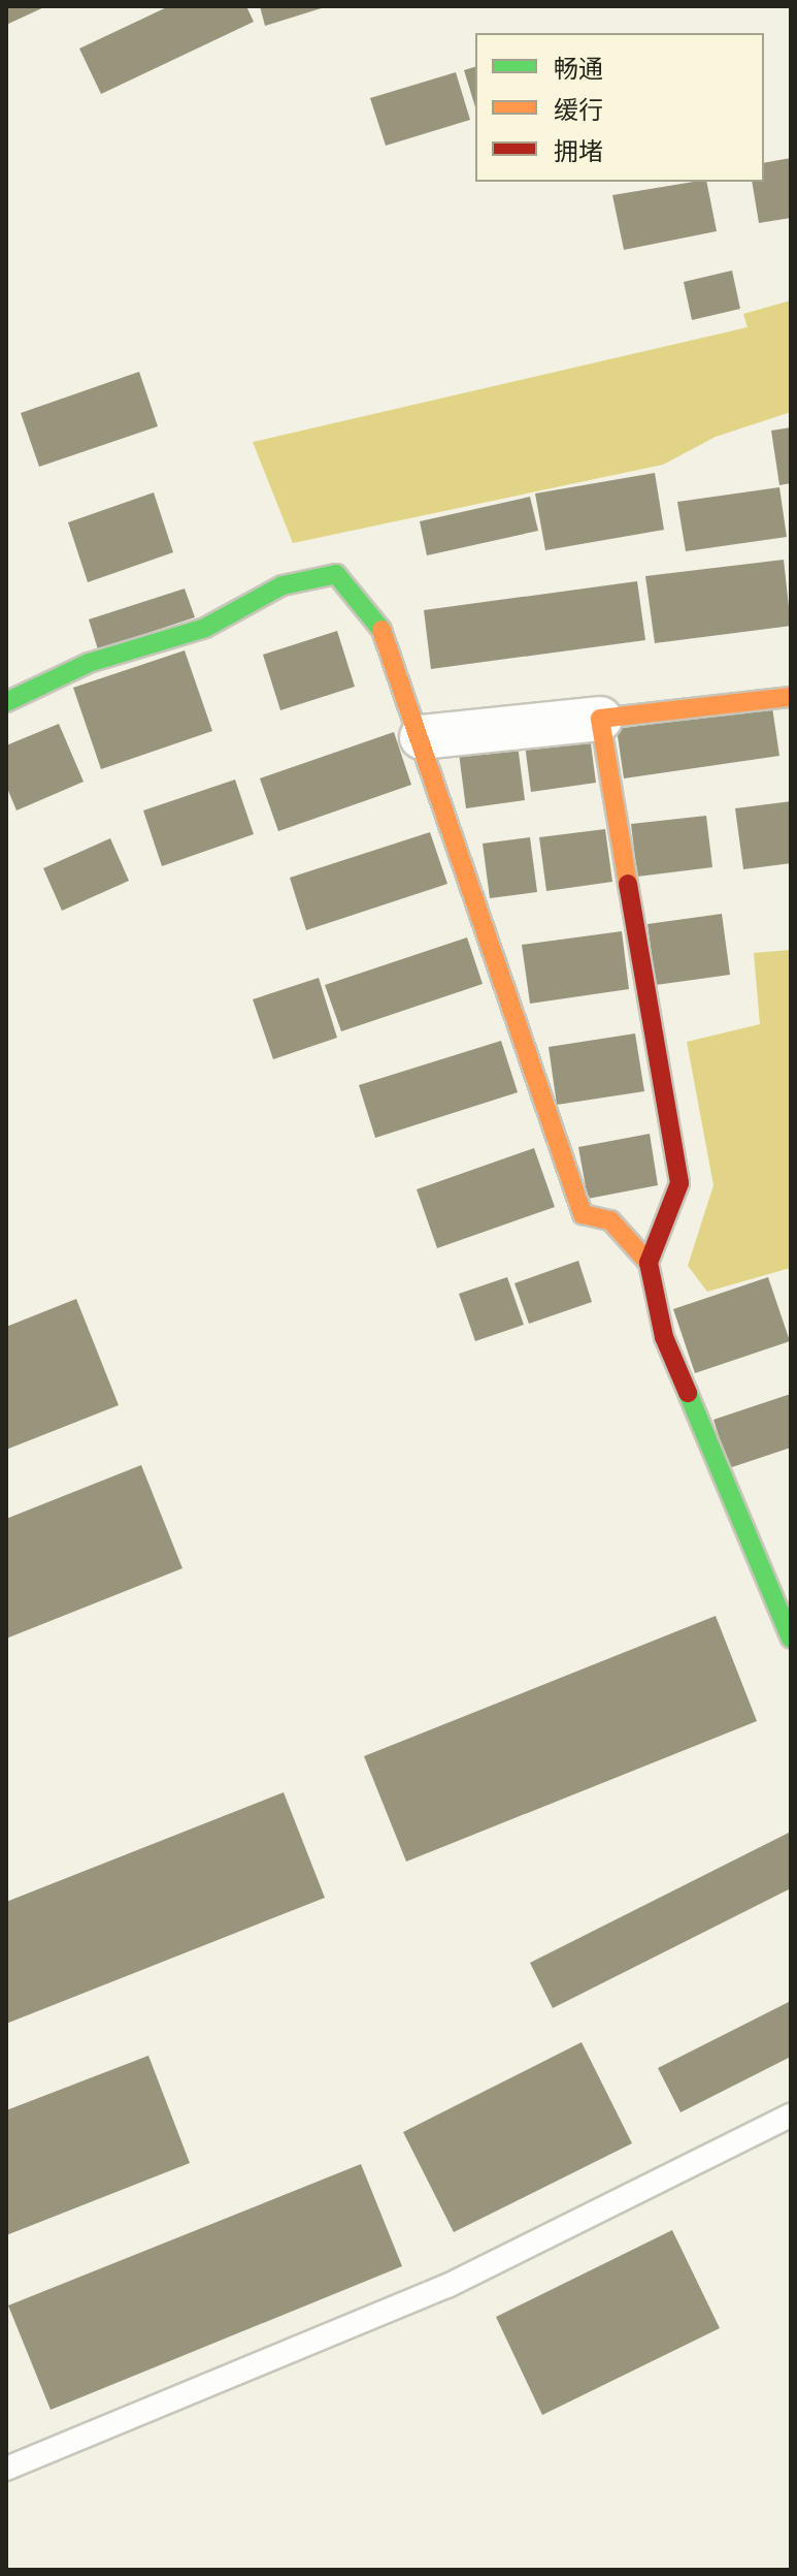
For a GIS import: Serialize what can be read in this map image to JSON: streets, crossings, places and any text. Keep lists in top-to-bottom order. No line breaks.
{"legend":["畅通","缓行","拥堵"]}
